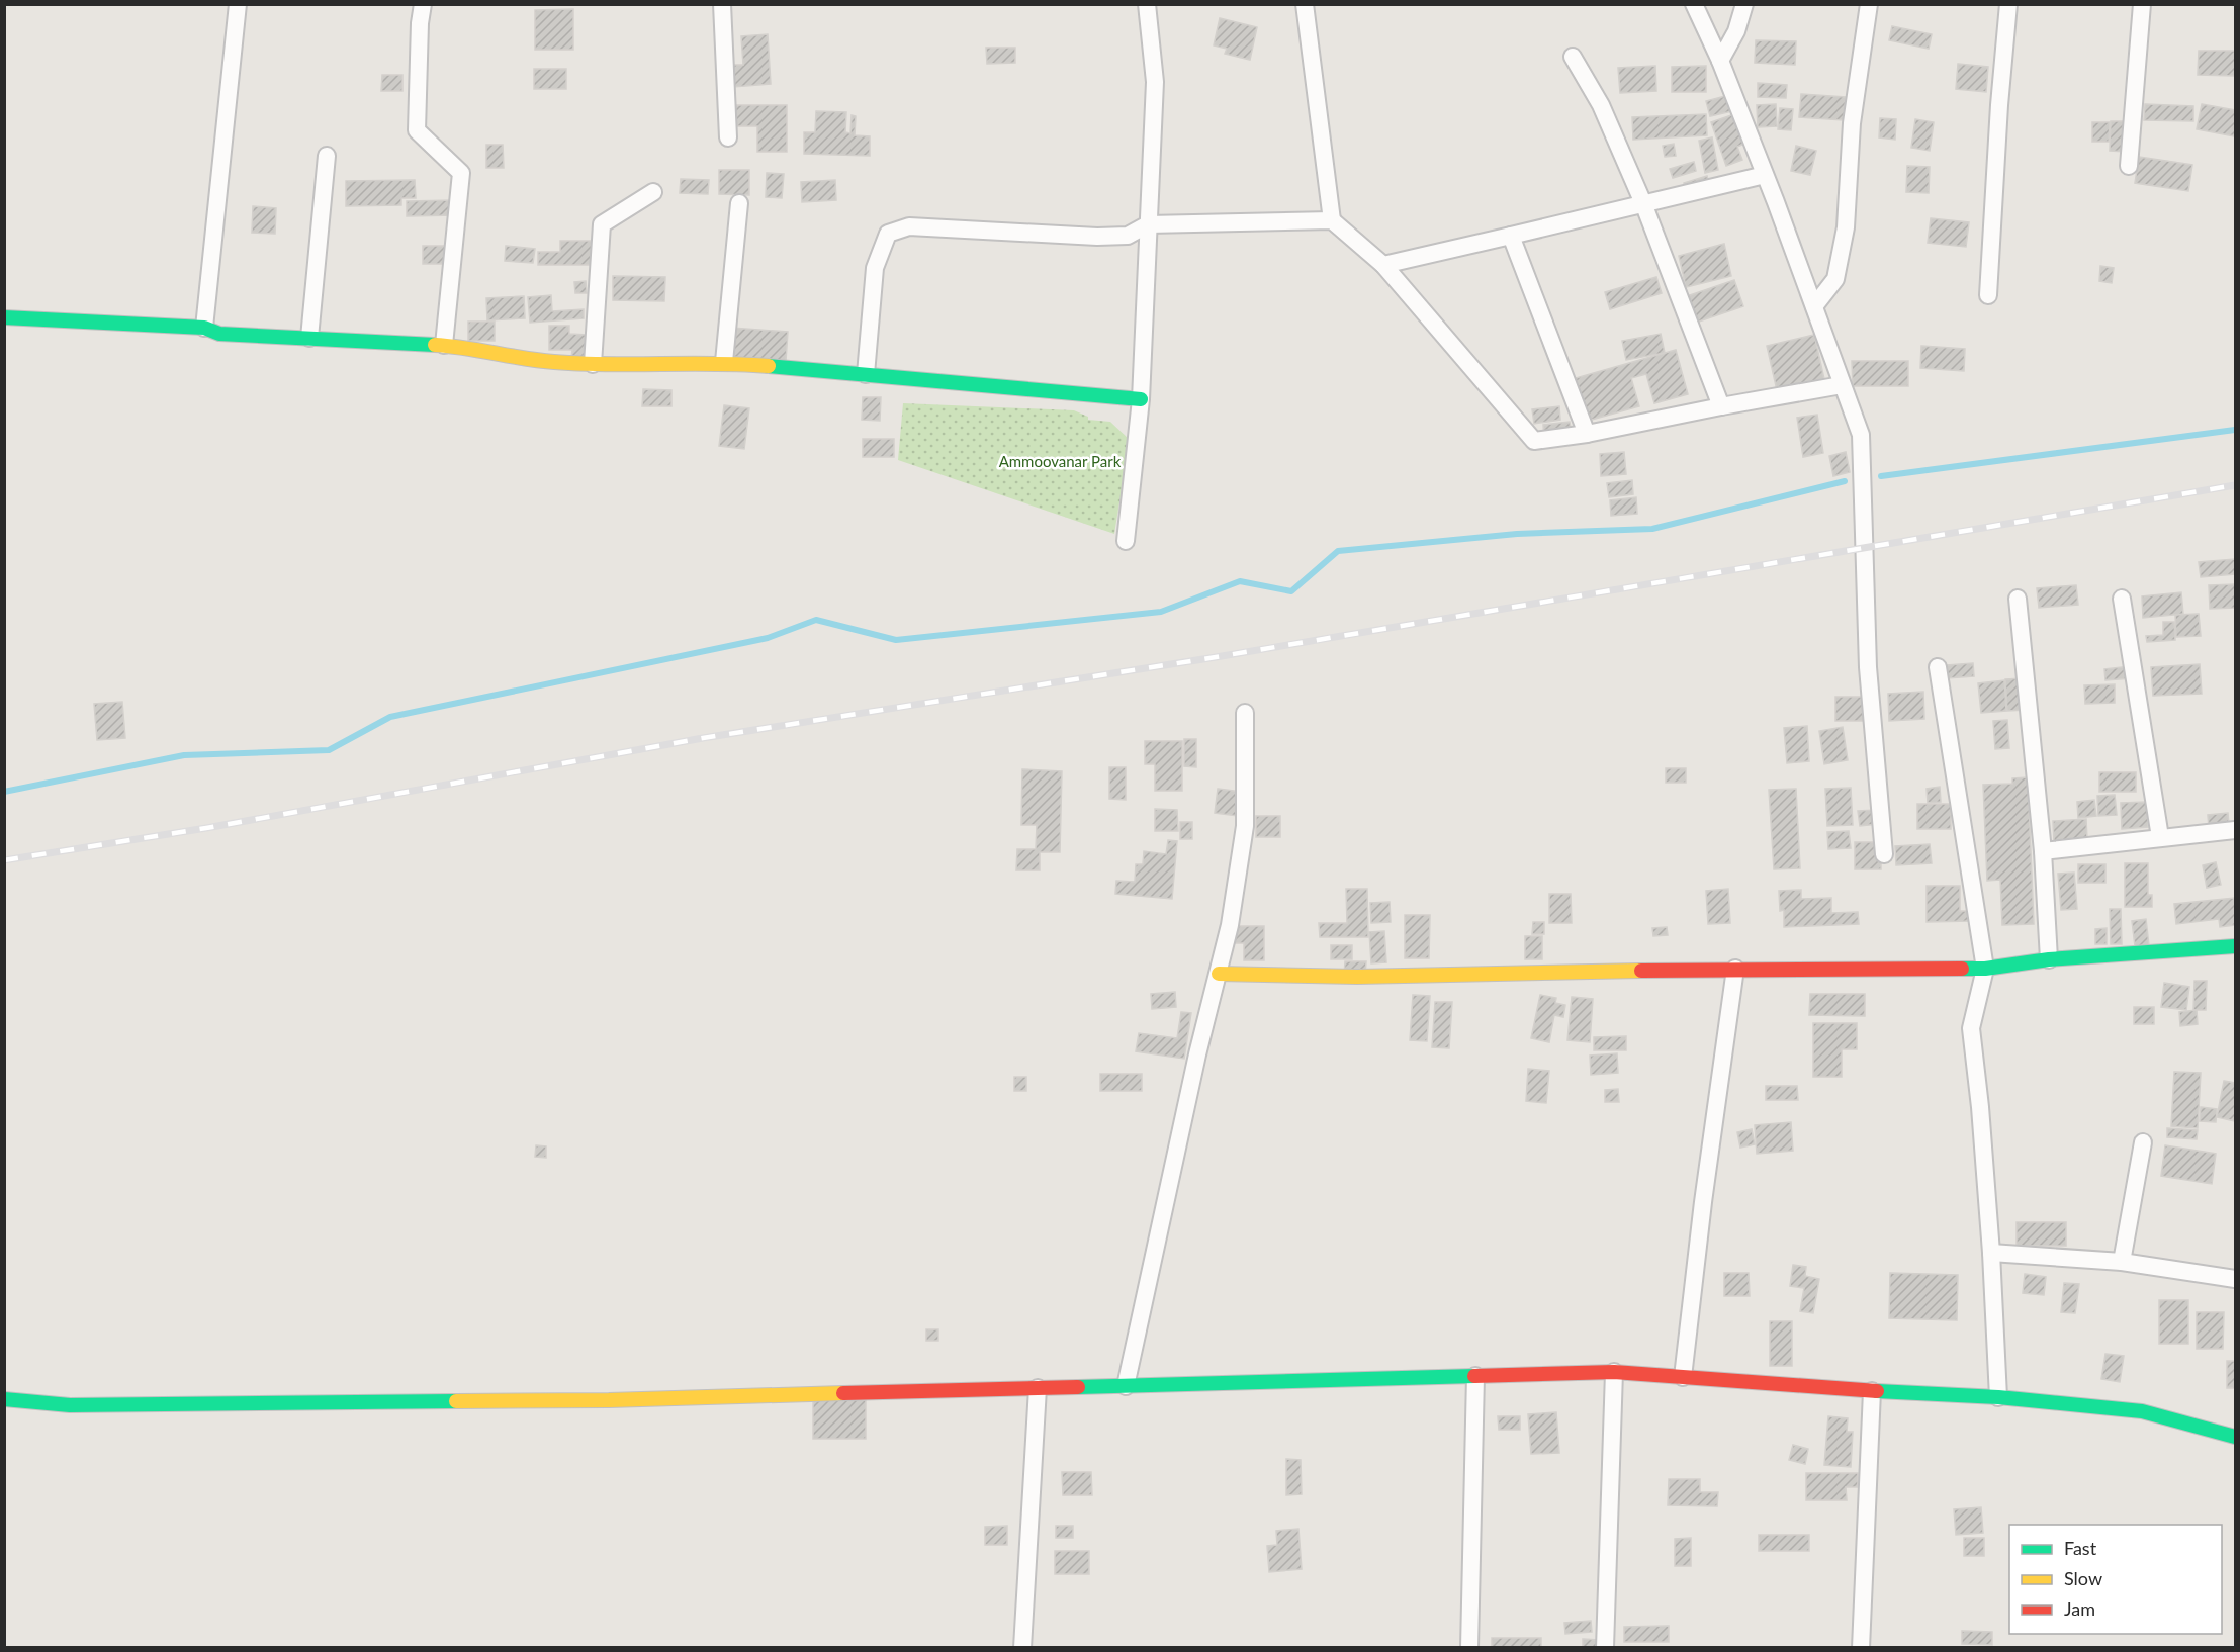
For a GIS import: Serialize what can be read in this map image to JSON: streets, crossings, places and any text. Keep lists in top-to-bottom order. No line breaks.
{"parks":["Ammoovanar Park"],"legend":["Fast","Slow","Jam"]}
